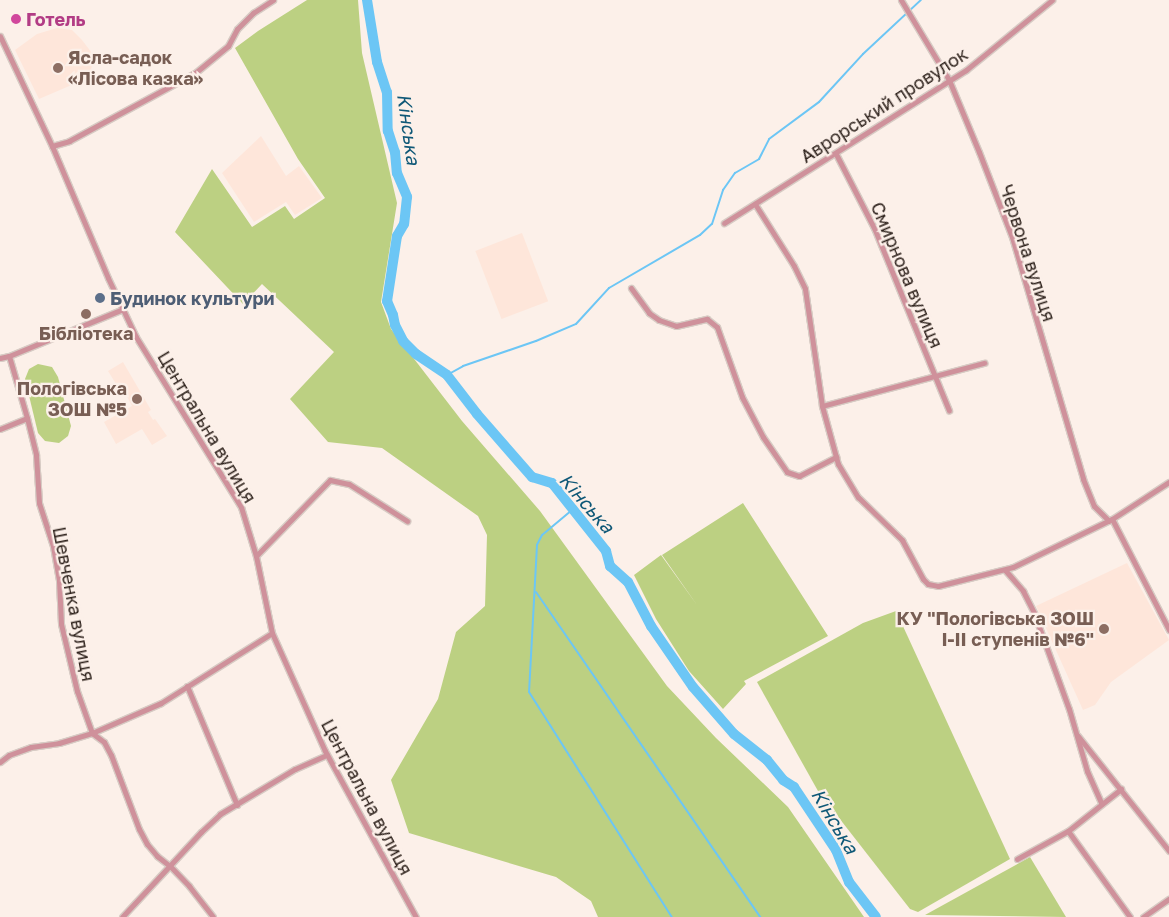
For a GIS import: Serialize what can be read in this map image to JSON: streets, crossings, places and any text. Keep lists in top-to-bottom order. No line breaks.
{"streets":{"street":["Аврорський провулок","Червона вулиця","Смирнова вулиця","Центральна вулиця","Шевченка вулиця"]},"crossings":[["Аврорський провулок","Червона вулиця"],["Аврорський провулок","Смирнова вулиця"]],"water":["Кінська"],"places":["Готель","Ясла-садок «Лісова казка»","Будинок культури","Бібліотека","Пологівська ЗОШ №5","КУ \"Пологівська ЗОШ І-ІІ ступенів №6\""]}
